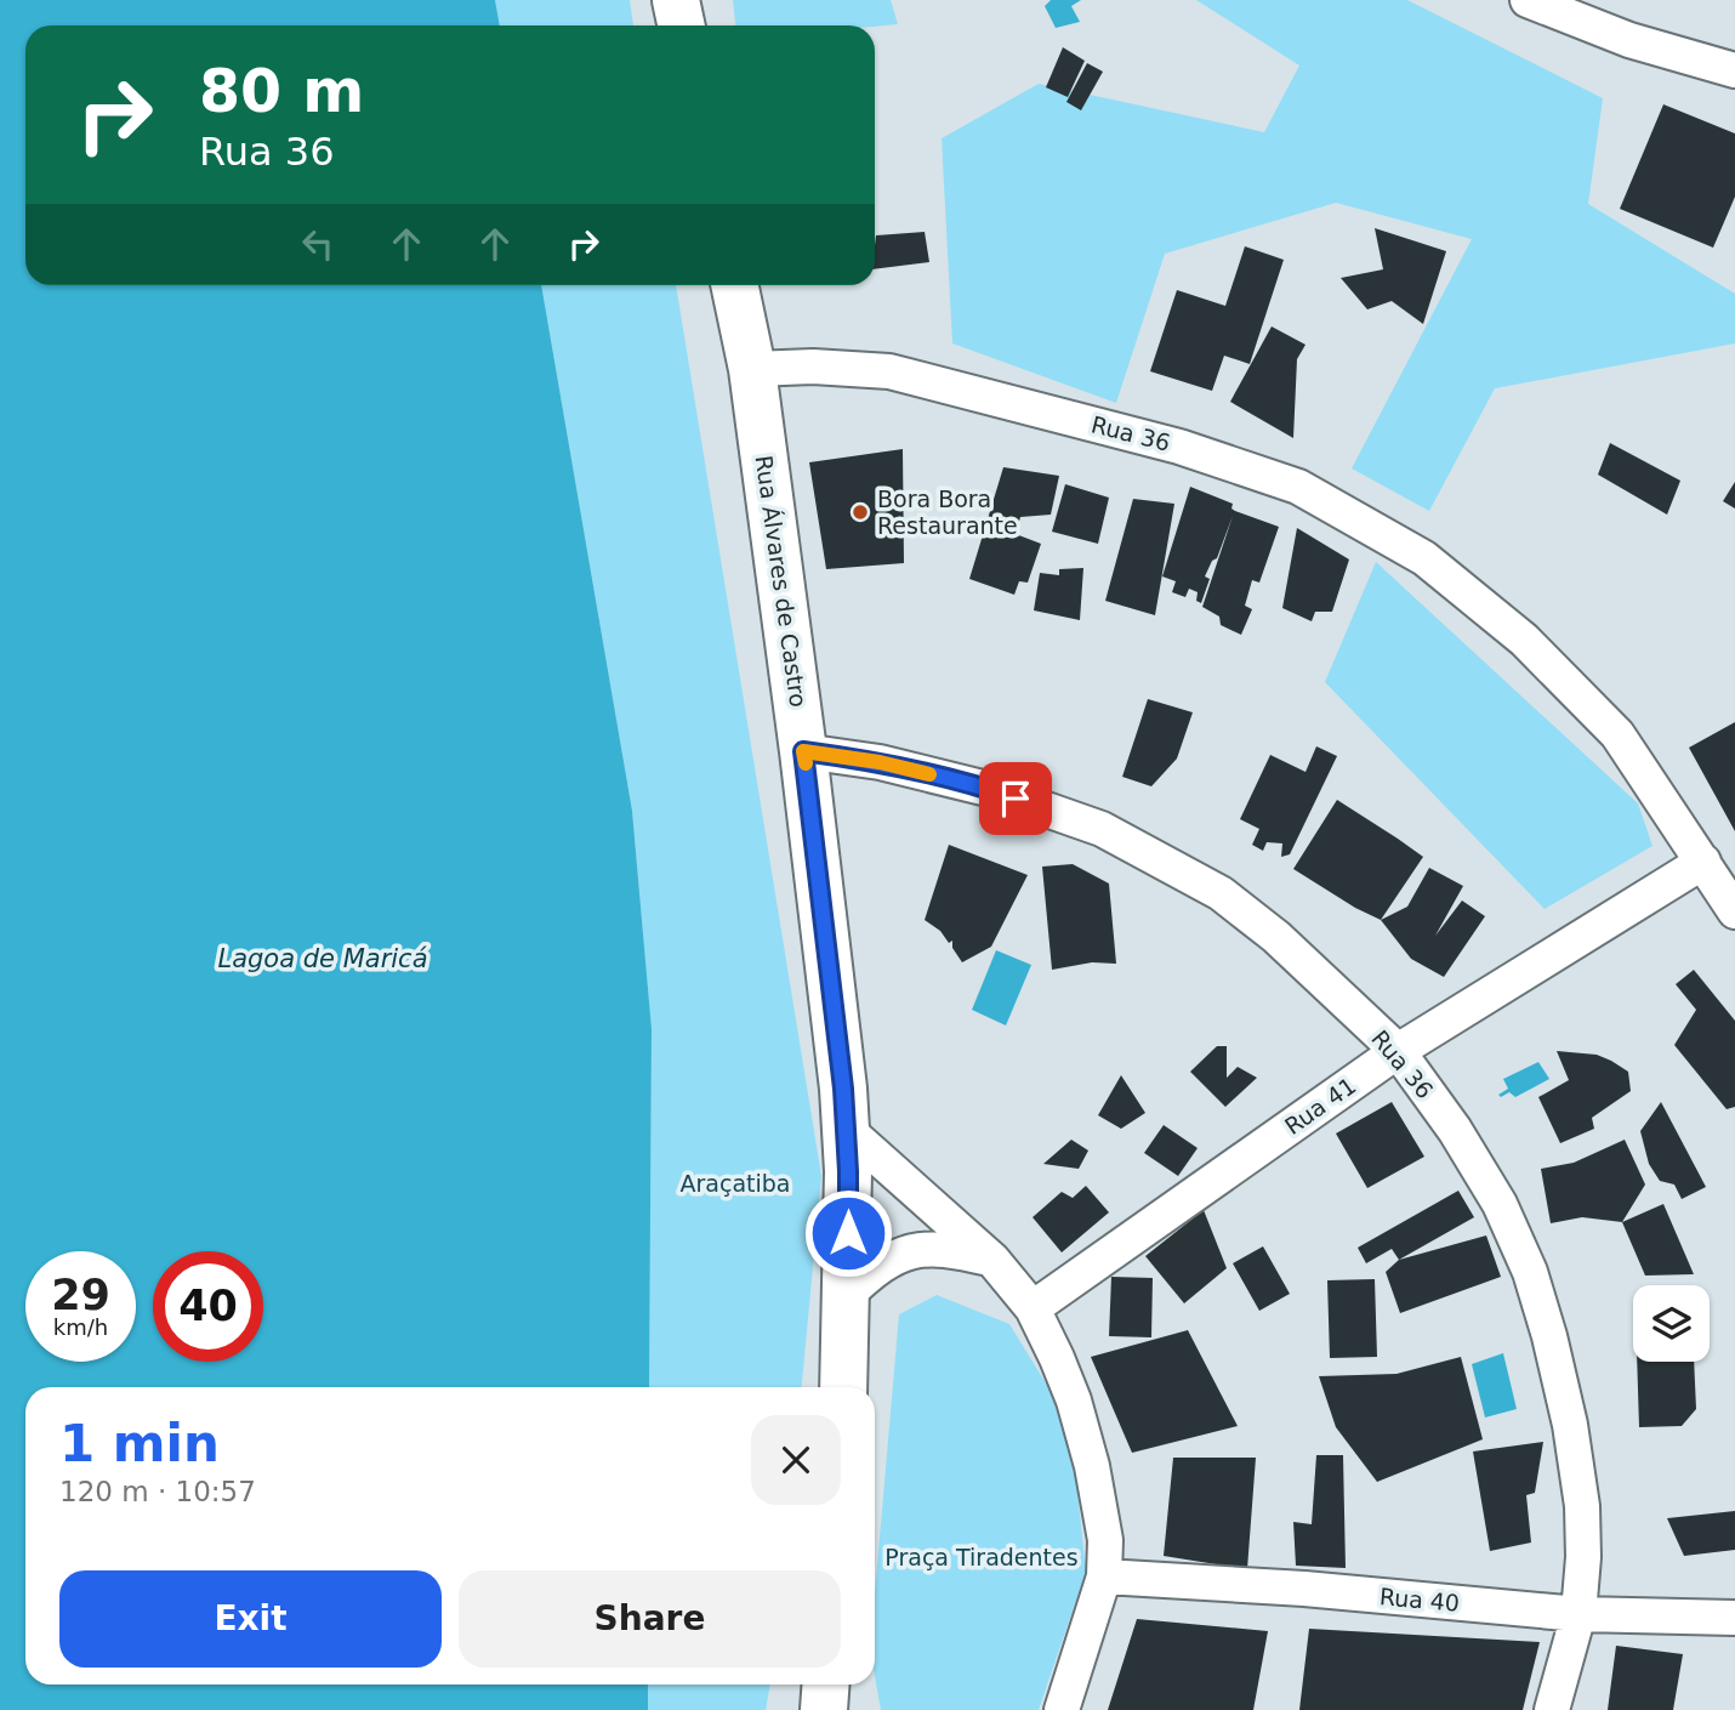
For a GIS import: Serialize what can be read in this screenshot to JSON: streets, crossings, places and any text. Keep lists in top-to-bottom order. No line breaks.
{"streets":{"street":["Rua 36","Rua Álvares de Castro","Rua 41","Rua 40"]},"crossings":[["Rua 36","Rua Álvares de Castro"],["Rua 36","Rua 41"],["Rua 36","Rua 40"]],"water":["Lagoa de Maricá"],"parks":["Araçatiba","Praça Tiradentes"],"places":["Bora Bora Restaurante"],"page":{"turn":["80 m","Rua 36"],"speed":"29 km/h","limit":"40","heading":["1 min","120 m · 10:57"],"buttons":["Exit","Share"]}}
